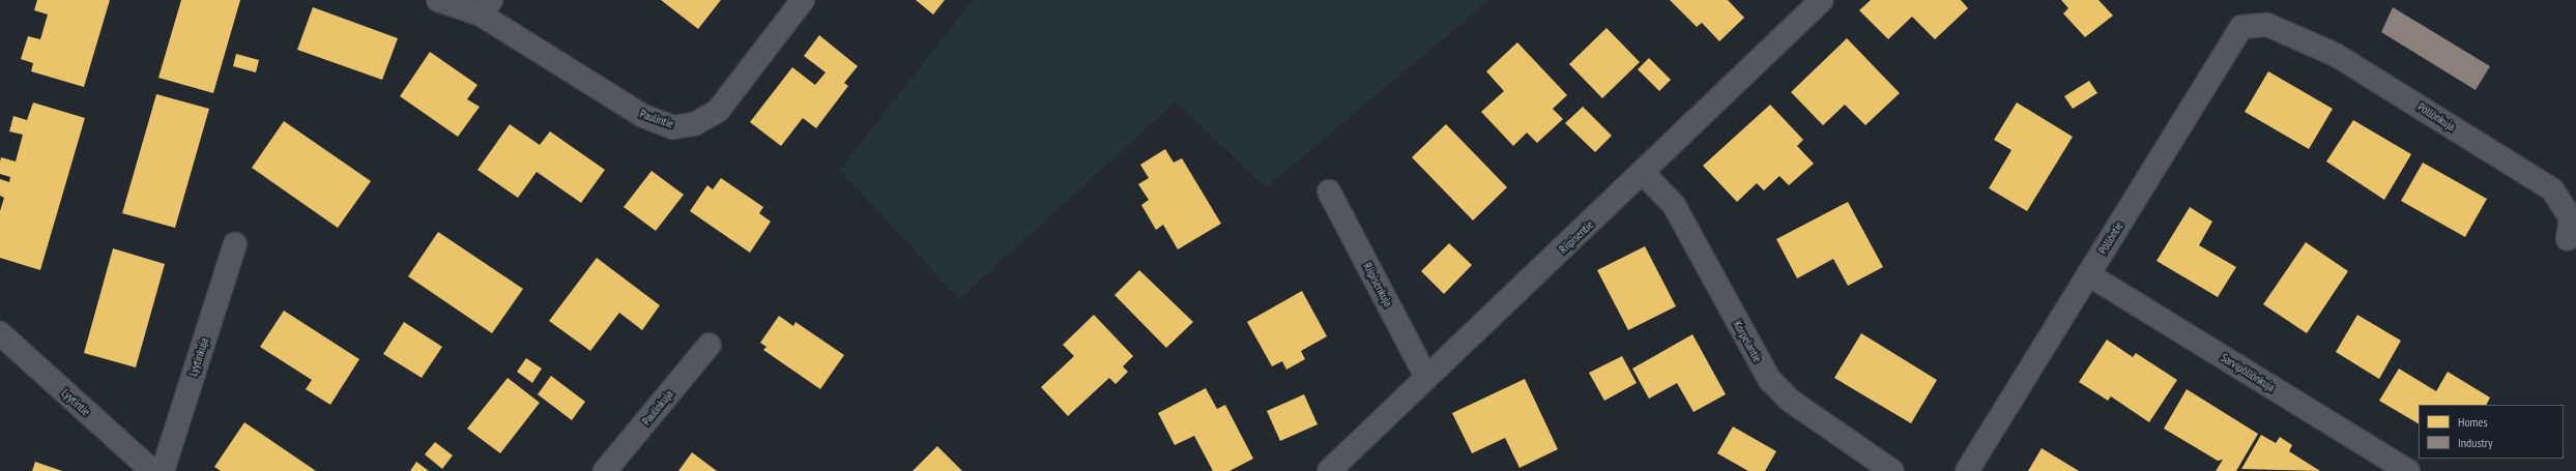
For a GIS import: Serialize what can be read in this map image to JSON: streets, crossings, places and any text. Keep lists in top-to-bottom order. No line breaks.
{"streets":{"street":["Pöllönkuja","Paulintie","Riipisentie","Pöllöntie","Riipisenkuja","Korpelantie","Lyytinkuja","Sarvipöllönkuja","Lyytintie","Paulinkuja"]},"crossings":[["Pöllönkuja","Pöllöntie"],["Riipisentie","Riipisenkuja"],["Riipisentie","Korpelantie"],["Pöllöntie","Sarvipöllönkuja"]],"legend":["Homes","Industry"]}
